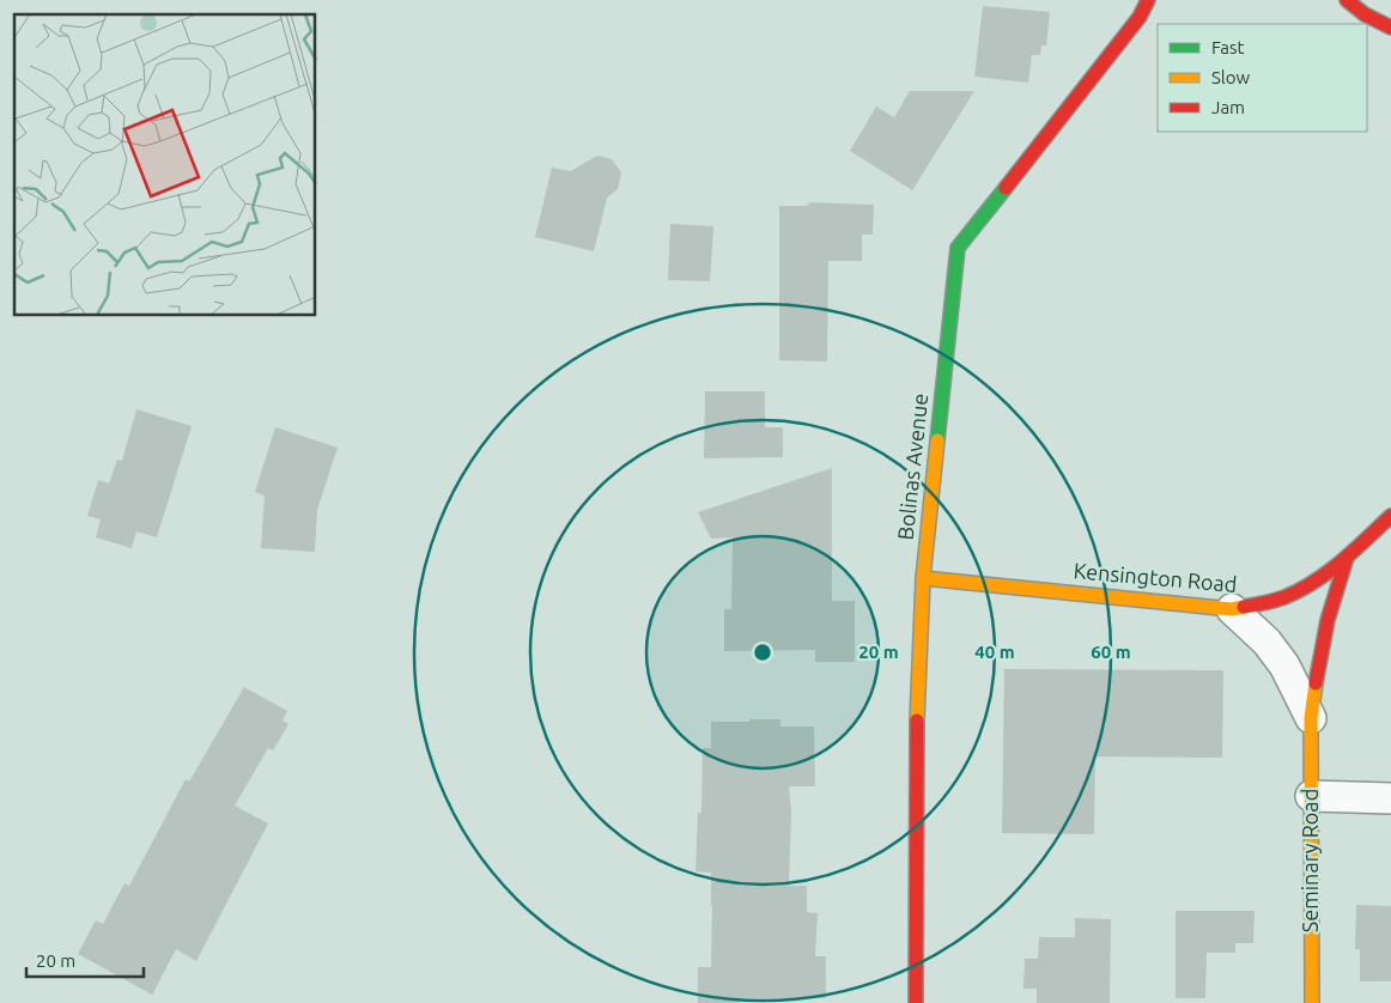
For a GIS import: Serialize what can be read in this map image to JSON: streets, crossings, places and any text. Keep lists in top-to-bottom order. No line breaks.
{"streets":{"street":["Bolinas Avenue","Kensington Road","Seminary Road"]},"crossings":[["Bolinas Avenue","Kensington Road"],["Kensington Road","Seminary Road"]],"legend":["Fast","Slow","Jam"],"scale_bar":"20 m","rings":["20 m","40 m","60 m"]}
